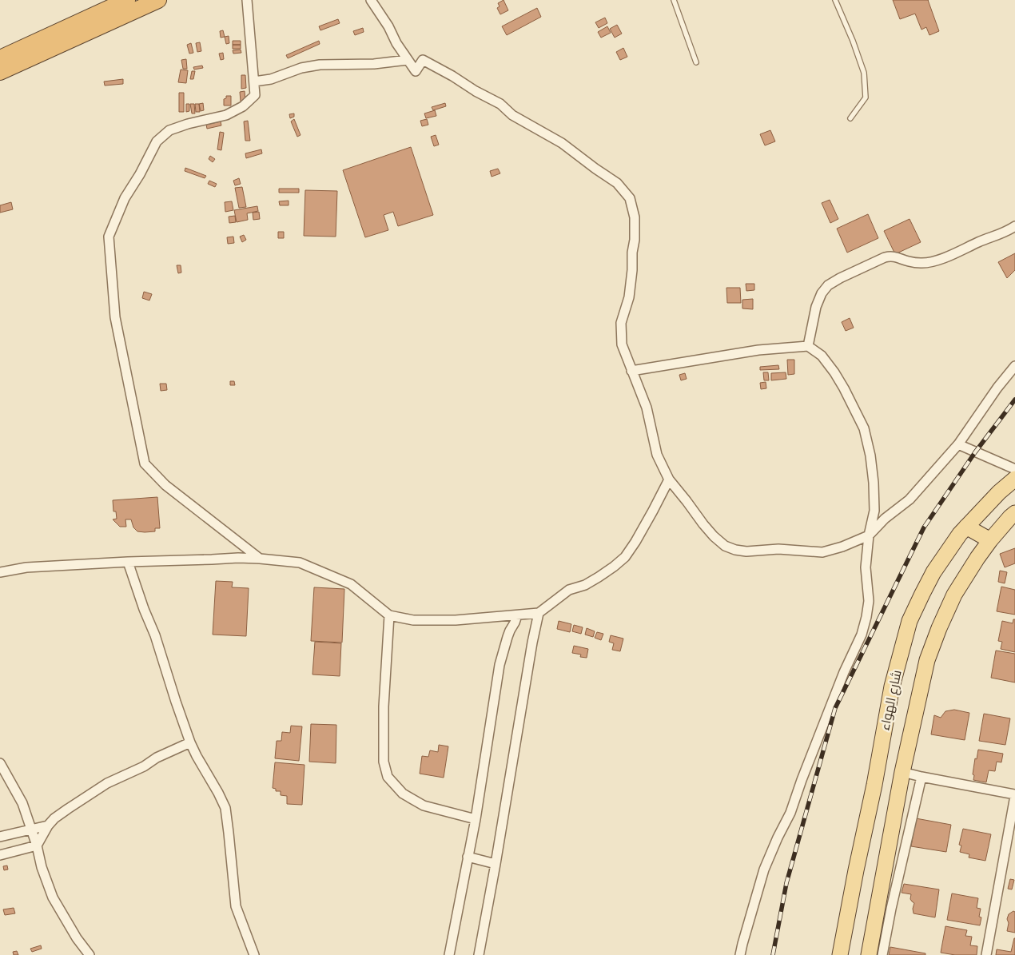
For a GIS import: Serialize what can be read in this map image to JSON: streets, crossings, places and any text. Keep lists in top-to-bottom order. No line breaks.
{"streets":{"main road":["شارع الهواء"]}}
